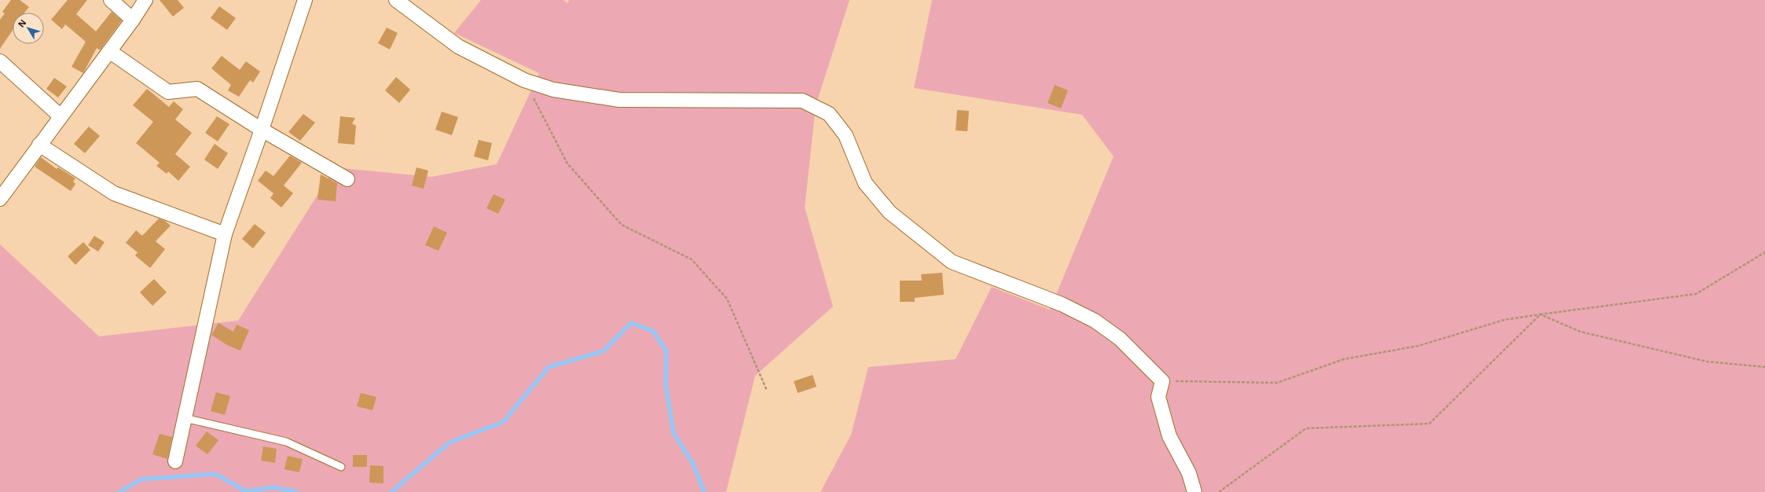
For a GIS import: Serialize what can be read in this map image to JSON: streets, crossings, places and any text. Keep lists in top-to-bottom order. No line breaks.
{"north":"top left"}
